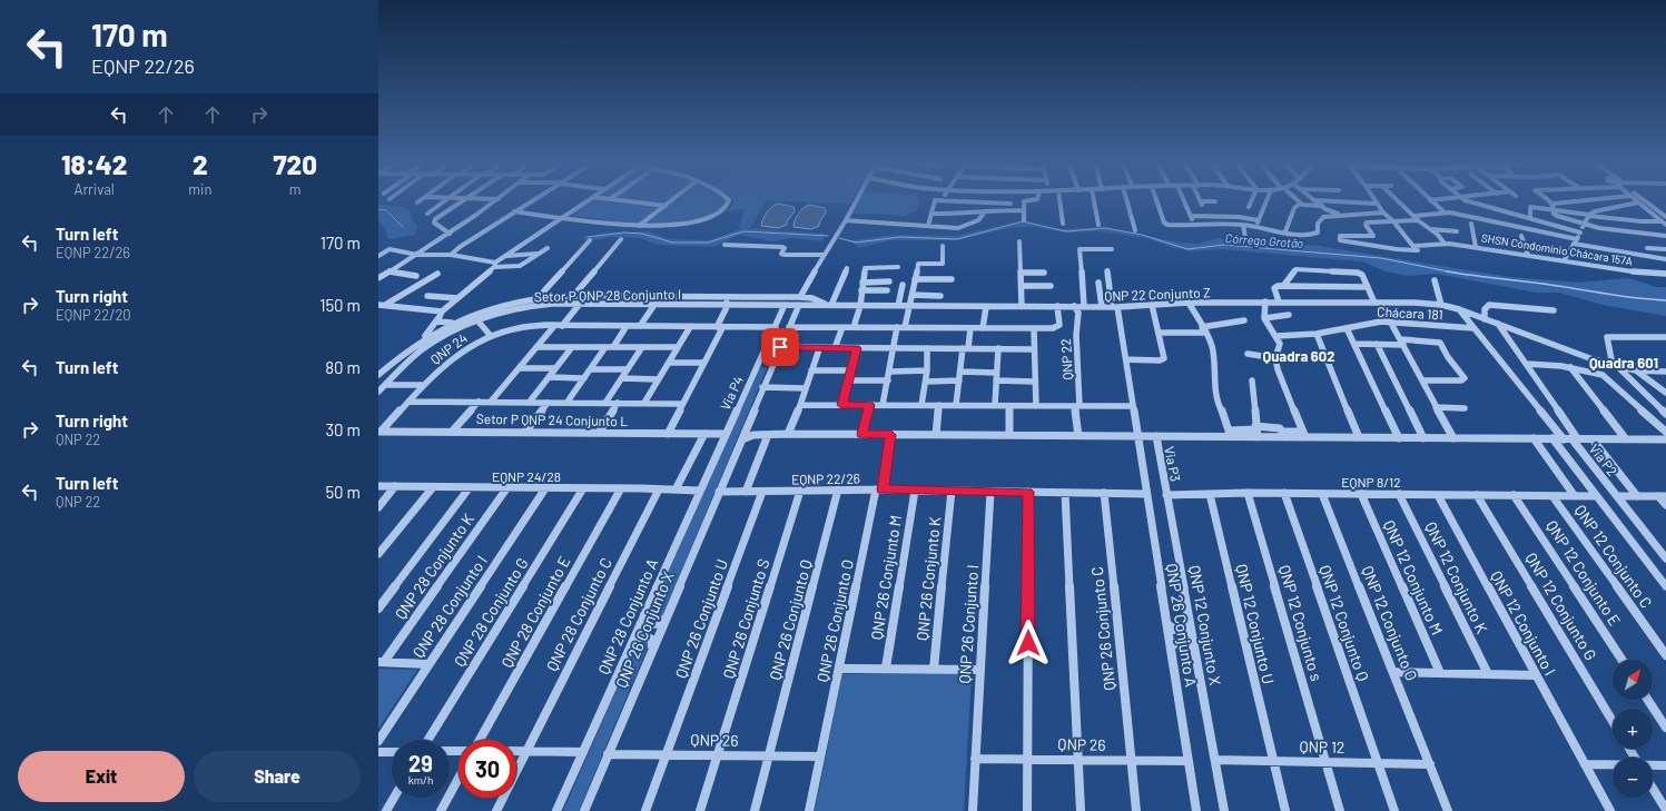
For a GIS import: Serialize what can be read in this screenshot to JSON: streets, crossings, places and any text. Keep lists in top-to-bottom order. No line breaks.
{"streets":{"street":["SHSN Condomínio Chácara 157A","QNP 22 Conjunto Z","Setor P QNP 28 Conjunto I","Chácara 181","QNP 24","QNP 22","Via P4","Setor P QNP 24 Conjunto L","Via P2","Via P3","EQNP 24/28","EQNP 22/26","EQNP 8/12","QNP 12 Conjunto C","QNP 28 Conjunto K","QNP 12 Conjunto E","QNP 26 Conjunto M","QNP 12 Conjunto M","QNP 12 Conjunto K","QNP 26 Conjunto K","QNP 28 Conjunto I","QNP 12 Conjunto G","QNP 28 Conjunto G","QNP 28 Conjunto E","QNP 28 Conjunto C","QNP 28 Conjunto A","QNP 26 Conjunto U","QNP 26 Conjunto S","QNP 26 Conjunto Q","QNP 26 Conjunto O","QNP 12 Conjunto s","QNP 12 Conjunto Q","QNP 12 Conjunto O","QNP 12 Conjunto I","QNP 26 Conjunto I","QNP 12 Conjunto U","QNP 26 Conjunto A","QNP 12 Conjunto X","QNP 26 Conjunto C","QNP 26 Conjunto X","QNP 26","QNP 12"]},"crossings":[["QNP 22 Conjunto Z","Setor P QNP 28 Conjunto I"],["QNP 22 Conjunto Z","QNP 22"],["Setor P QNP 28 Conjunto I","QNP 24"],["Setor P QNP 28 Conjunto I","Via P4"],["QNP 24","Via P4"],["QNP 24","Setor P QNP 24 Conjunto L"],["QNP 22","Via P4"],["Via P4","Setor P QNP 24 Conjunto L"],["Via P4","EQNP 24/28"],["Via P4","EQNP 22/26"],["Via P4","QNP 28 Conjunto A"],["Via P4","QNP 26 Conjunto X"],["Via P2","EQNP 8/12"],["Via P3","EQNP 8/12"],["Via P3","QNP 12 Conjunto X"],["EQNP 24/28","QNP 28 Conjunto K"],["EQNP 24/28","QNP 28 Conjunto I"],["EQNP 24/28","QNP 28 Conjunto G"],["EQNP 24/28","QNP 28 Conjunto E"],["EQNP 24/28","QNP 28 Conjunto C"],["EQNP 24/28","QNP 28 Conjunto A"],["EQNP 22/26","QNP 26 Conjunto M"],["EQNP 22/26","QNP 26 Conjunto K"],["EQNP 22/26","QNP 26 Conjunto U"],["EQNP 22/26","QNP 26 Conjunto S"],["EQNP 22/26","QNP 26 Conjunto Q"],["EQNP 22/26","QNP 26 Conjunto O"],["EQNP 22/26","QNP 26 Conjunto I"],["EQNP 22/26","QNP 26 Conjunto A"],["EQNP 22/26","QNP 26 Conjunto C"],["EQNP 22/26","QNP 26 Conjunto X"],["EQNP 8/12","QNP 12 Conjunto C"],["EQNP 8/12","QNP 12 Conjunto E"],["EQNP 8/12","QNP 12 Conjunto M"],["EQNP 8/12","QNP 12 Conjunto K"],["EQNP 8/12","QNP 12 Conjunto G"],["EQNP 8/12","QNP 12 Conjunto s"],["EQNP 8/12","QNP 12 Conjunto Q"],["EQNP 8/12","QNP 12 Conjunto O"],["EQNP 8/12","QNP 12 Conjunto I"],["EQNP 8/12","QNP 12 Conjunto U"],["EQNP 8/12","QNP 12 Conjunto X"],["QNP 26 Conjunto U","QNP 26"],["QNP 26 Conjunto S","QNP 26"],["QNP 26 Conjunto Q","QNP 26"],["QNP 26 Conjunto O","QNP 26"],["QNP 12 Conjunto s","QNP 12"],["QNP 12 Conjunto Q","QNP 12"],["QNP 12 Conjunto O","QNP 12"],["QNP 26 Conjunto I","QNP 26"],["QNP 12 Conjunto U","QNP 12"],["QNP 26 Conjunto A","QNP 26"],["QNP 12 Conjunto X","QNP 12"],["QNP 26 Conjunto C","QNP 26"],["QNP 26 Conjunto X","QNP 26"]],"districts":["Quadra 602","Quadra 601"],"water":["Córrego Grotão"],"north":"top right","page":{"turn":["170 m","EQNP 22/26"],"eta":["18:42","Arrival","2","min","720","m"],"list":[{"name":"Turn left","note":"EQNP 22/26","value":"170 m"},{"name":"Turn right","note":"EQNP 22/20","value":"150 m"},{"name":"Turn left","value":"80 m"},{"name":"Turn right","note":"QNP 22","value":"30 m"},{"name":"Turn left","note":"QNP 22","value":"50 m"}],"map_buttons":["+","−"],"speed":"29 km/h","limit":"30","buttons":["Exit","Share"]}}
